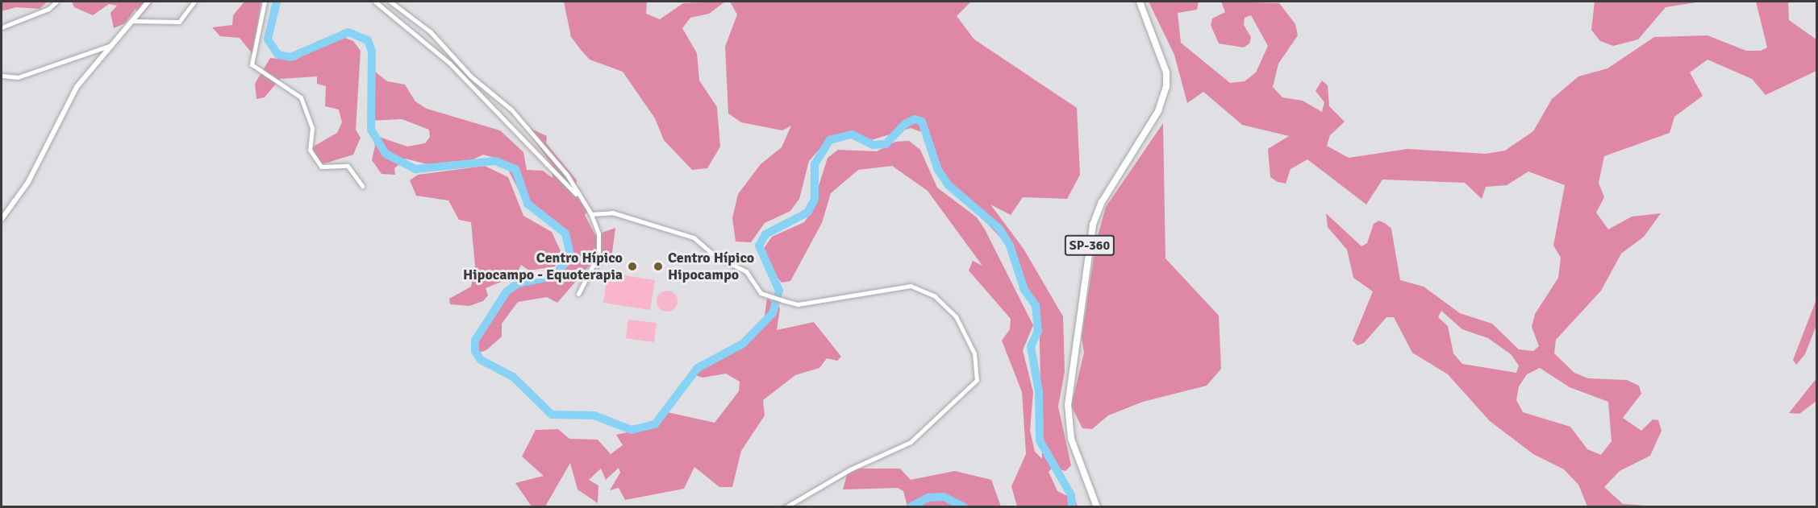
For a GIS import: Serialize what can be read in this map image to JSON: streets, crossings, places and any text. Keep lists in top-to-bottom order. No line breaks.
{"streets":{"main road":["SP-360"]},"places":["Centro Hípico Hipocampo - Equoterapia","Centro Hípico Hipocampo"]}
